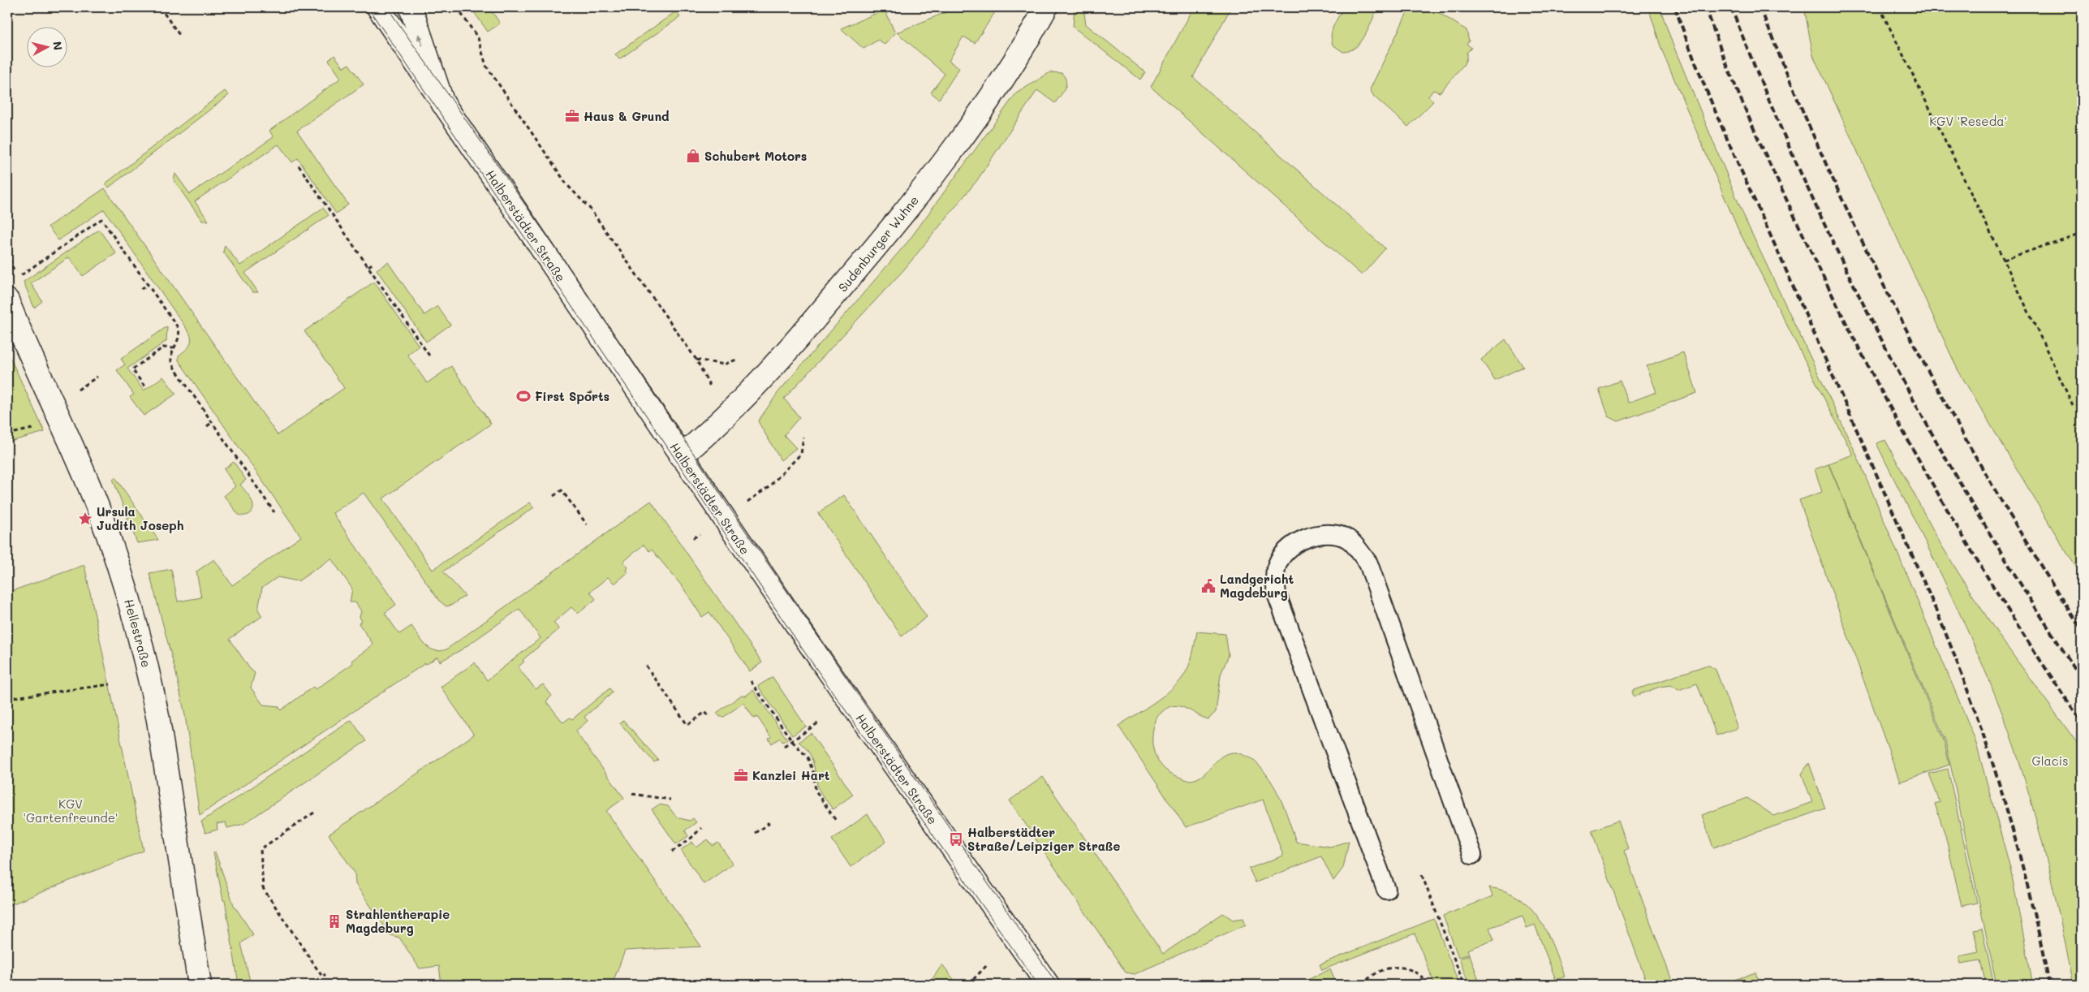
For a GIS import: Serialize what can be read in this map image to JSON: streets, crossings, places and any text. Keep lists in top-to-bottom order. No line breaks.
{"streets":{"main road":["Halberstädter Straße","Sudenburger Wuhne","Hellestraße"]},"crossings":[["Halberstädter Straße","Sudenburger Wuhne"]],"parks":["KGV 'Reseda'","Glacis","KGV 'Gartenfreunde'"],"places":{"office":["Haus & Grund","Kanzlei Hart"],"shop":["Schubert Motors"],"sports":["First Sports"],"place":["Ursula Judith Joseph"],"public building":["Landgericht Magdeburg"],"bus stop":["Halberstädter Straße/Leipziger Straße"],"building":["Strahlentherapie Magdeburg"]},"north":"right"}
